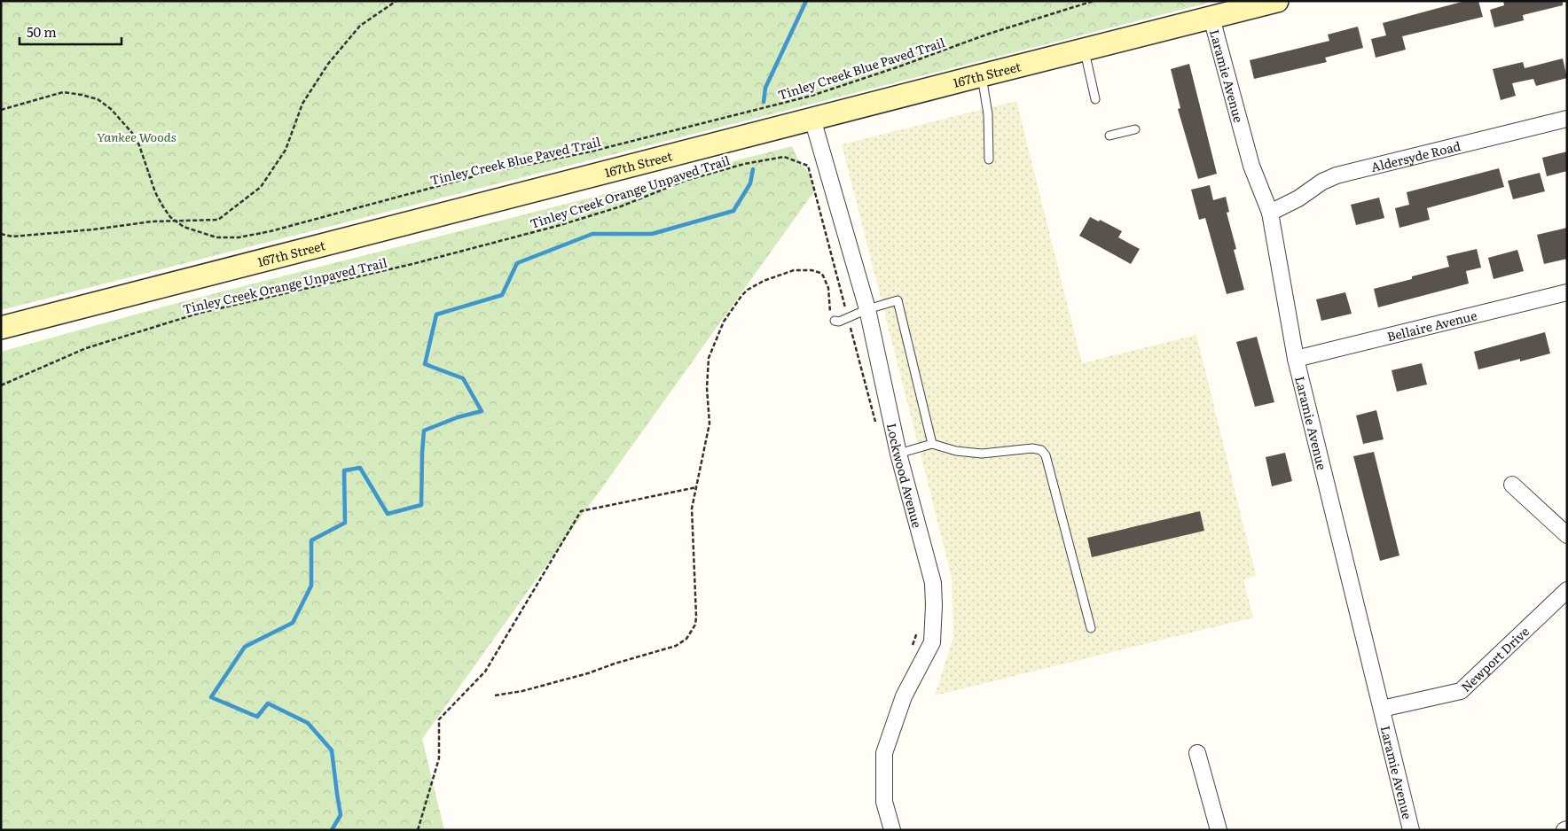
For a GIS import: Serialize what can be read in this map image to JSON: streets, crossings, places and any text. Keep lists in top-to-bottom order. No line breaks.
{"streets":{"main road":["167th Street"],"street":["Laramie Avenue","Aldersyde Road","Bellaire Avenue","Lockwood Avenue","Newport Drive"],"path":["Tinley Creek Blue Paved Trail","Tinley Creek Orange Unpaved Trail"]},"crossings":[["167th Street","Laramie Avenue"],["167th Street","Lockwood Avenue"],["Laramie Avenue","Aldersyde Road"],["Laramie Avenue","Bellaire Avenue"],["Laramie Avenue","Newport Drive"]],"parks":["Yankee Woods"],"scale_bar":"50 m"}
